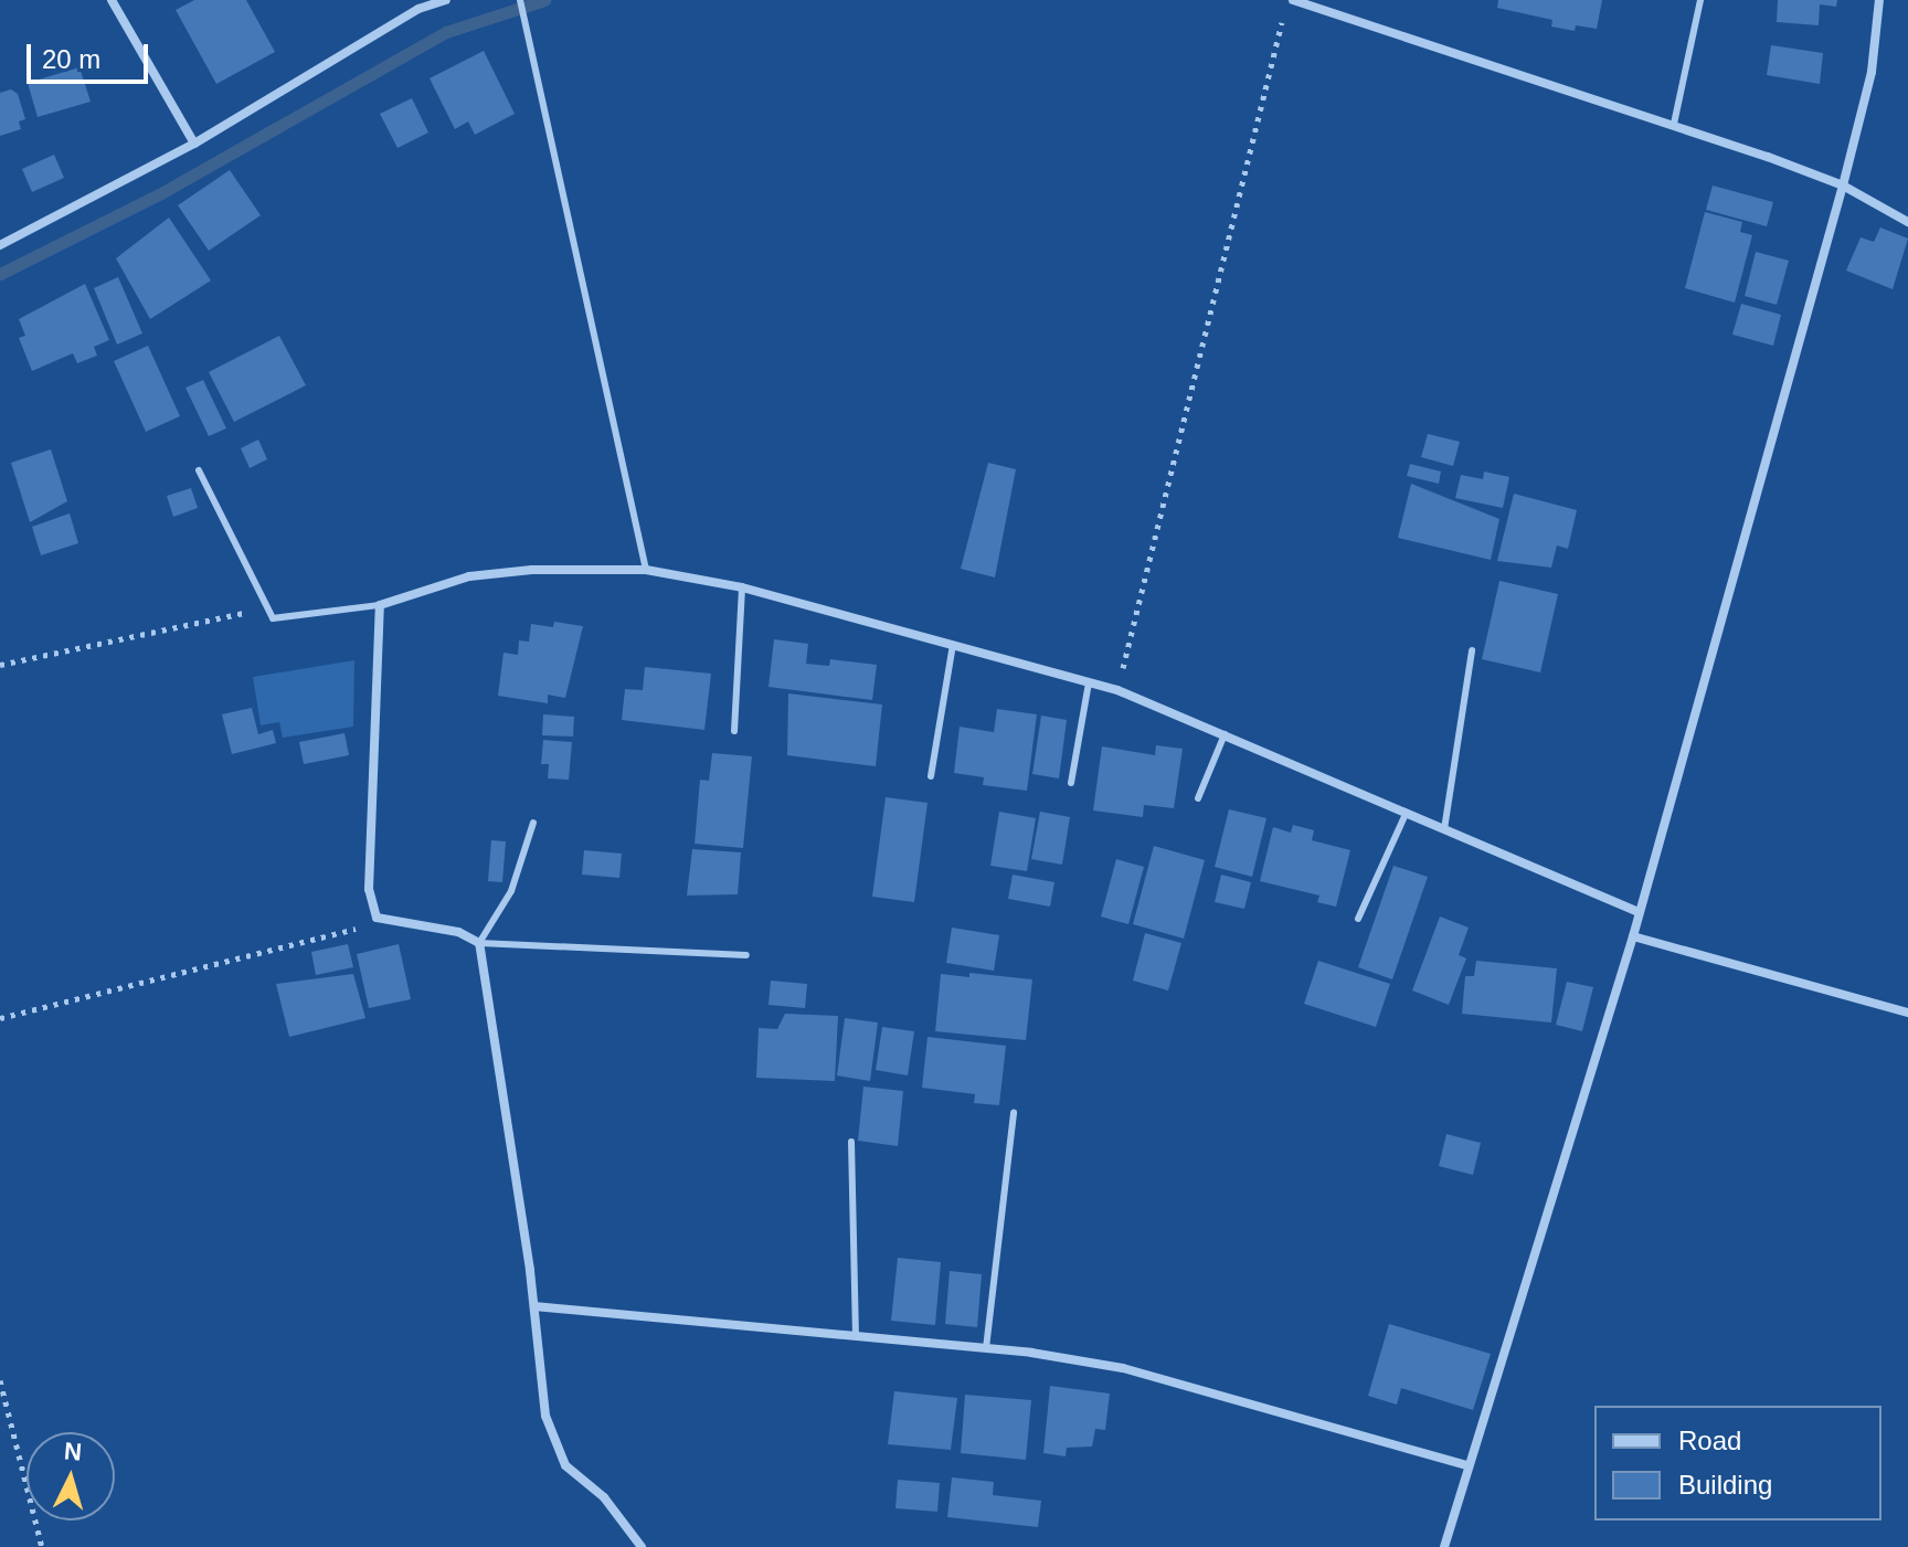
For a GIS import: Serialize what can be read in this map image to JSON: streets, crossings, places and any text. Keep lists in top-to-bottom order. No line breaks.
{"legend":["Road","Building"],"scale_bar":"20 m","north":"top"}
